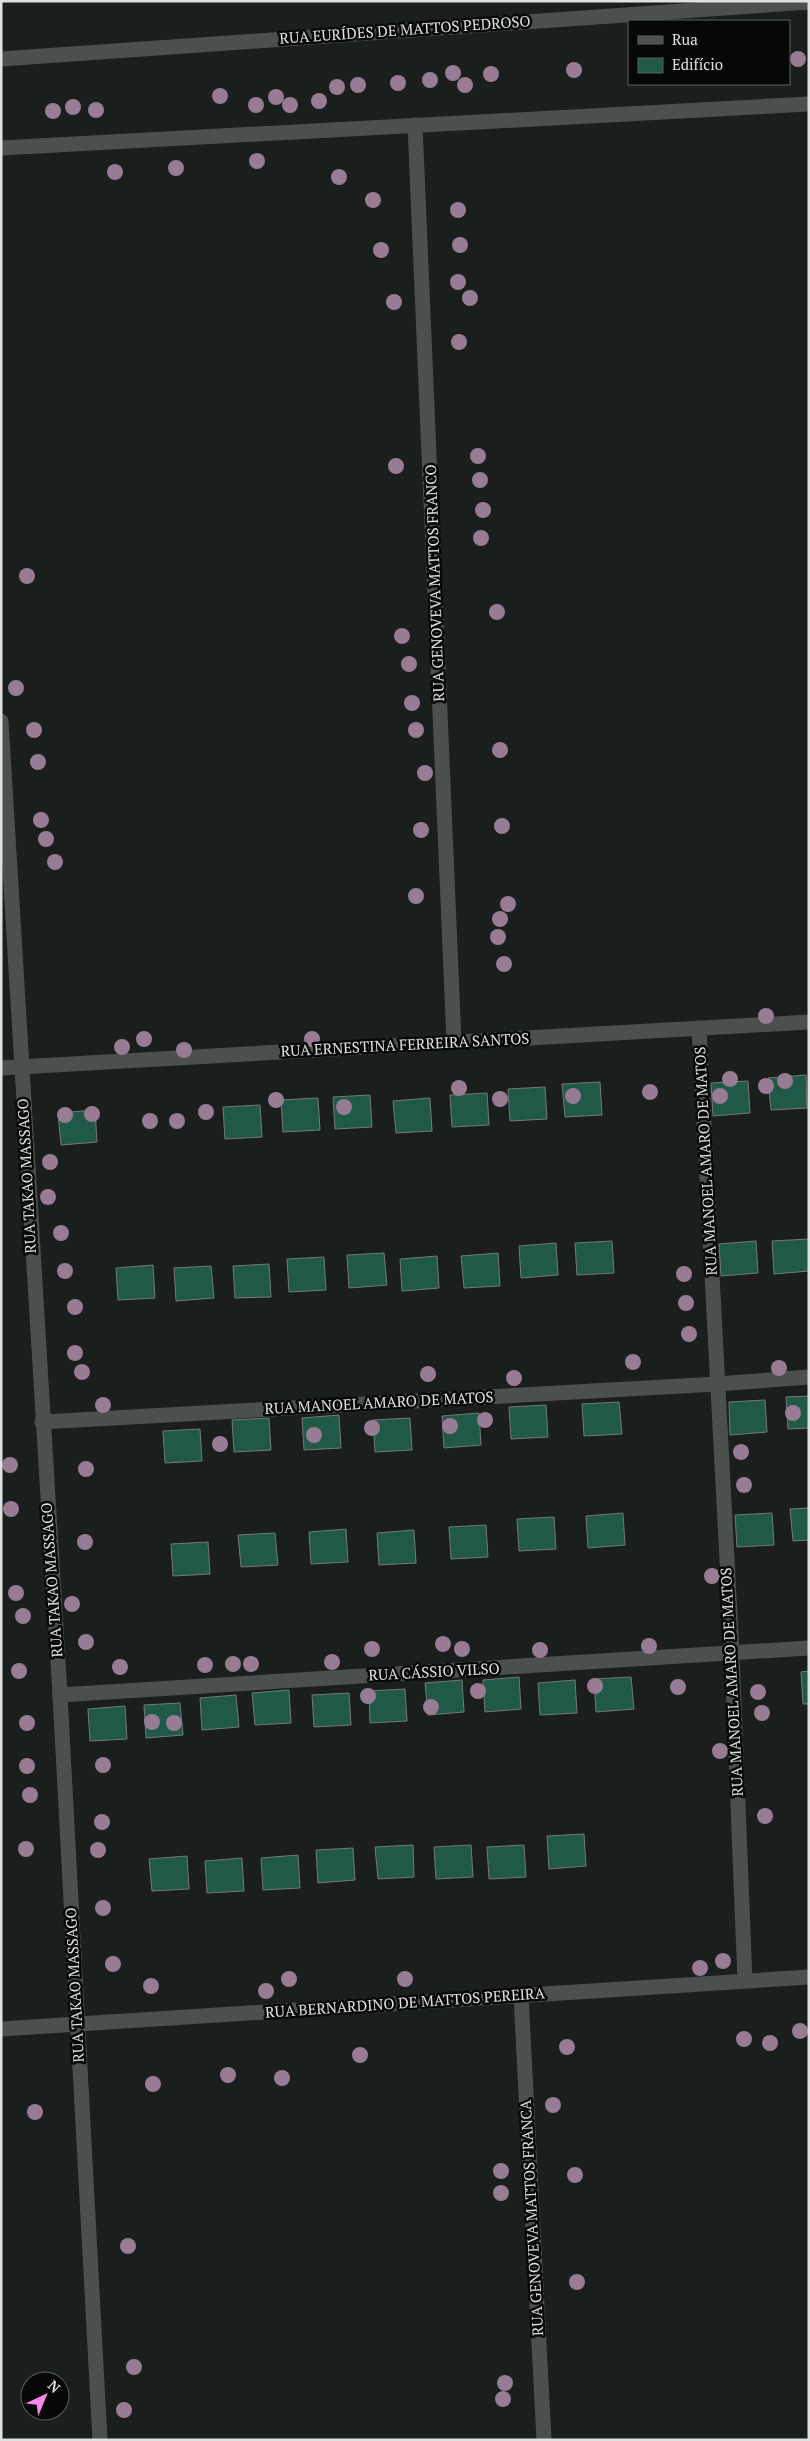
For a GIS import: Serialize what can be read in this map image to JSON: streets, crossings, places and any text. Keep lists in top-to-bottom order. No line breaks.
{"streets":{"street":["RUA EURÍDES DE MATTOS PEDROSO","RUA GENOVEVA MATTOS FRANCO","RUA ERNESTINA FERREIRA SANTOS","RUA MANOEL AMARO DE MATOS","RUA TAKAO MASSAGO","RUA CÁSSIO VILSO","RUA BERNARDINO DE MATTOS PEREIRA","RUA GENOVEVA MATTOS FRANCA"]},"crossings":[["RUA GENOVEVA MATTOS FRANCO","RUA ERNESTINA FERREIRA SANTOS"],["RUA ERNESTINA FERREIRA SANTOS","RUA MANOEL AMARO DE MATOS"],["RUA ERNESTINA FERREIRA SANTOS","RUA TAKAO MASSAGO"],["RUA MANOEL AMARO DE MATOS","RUA TAKAO MASSAGO"],["RUA MANOEL AMARO DE MATOS","RUA CÁSSIO VILSO"],["RUA MANOEL AMARO DE MATOS","RUA BERNARDINO DE MATTOS PEREIRA"],["RUA TAKAO MASSAGO","RUA CÁSSIO VILSO"],["RUA TAKAO MASSAGO","RUA BERNARDINO DE MATTOS PEREIRA"],["RUA BERNARDINO DE MATTOS PEREIRA","RUA GENOVEVA MATTOS FRANCA"]],"legend":["Rua","Edifício"],"north":"top right"}
